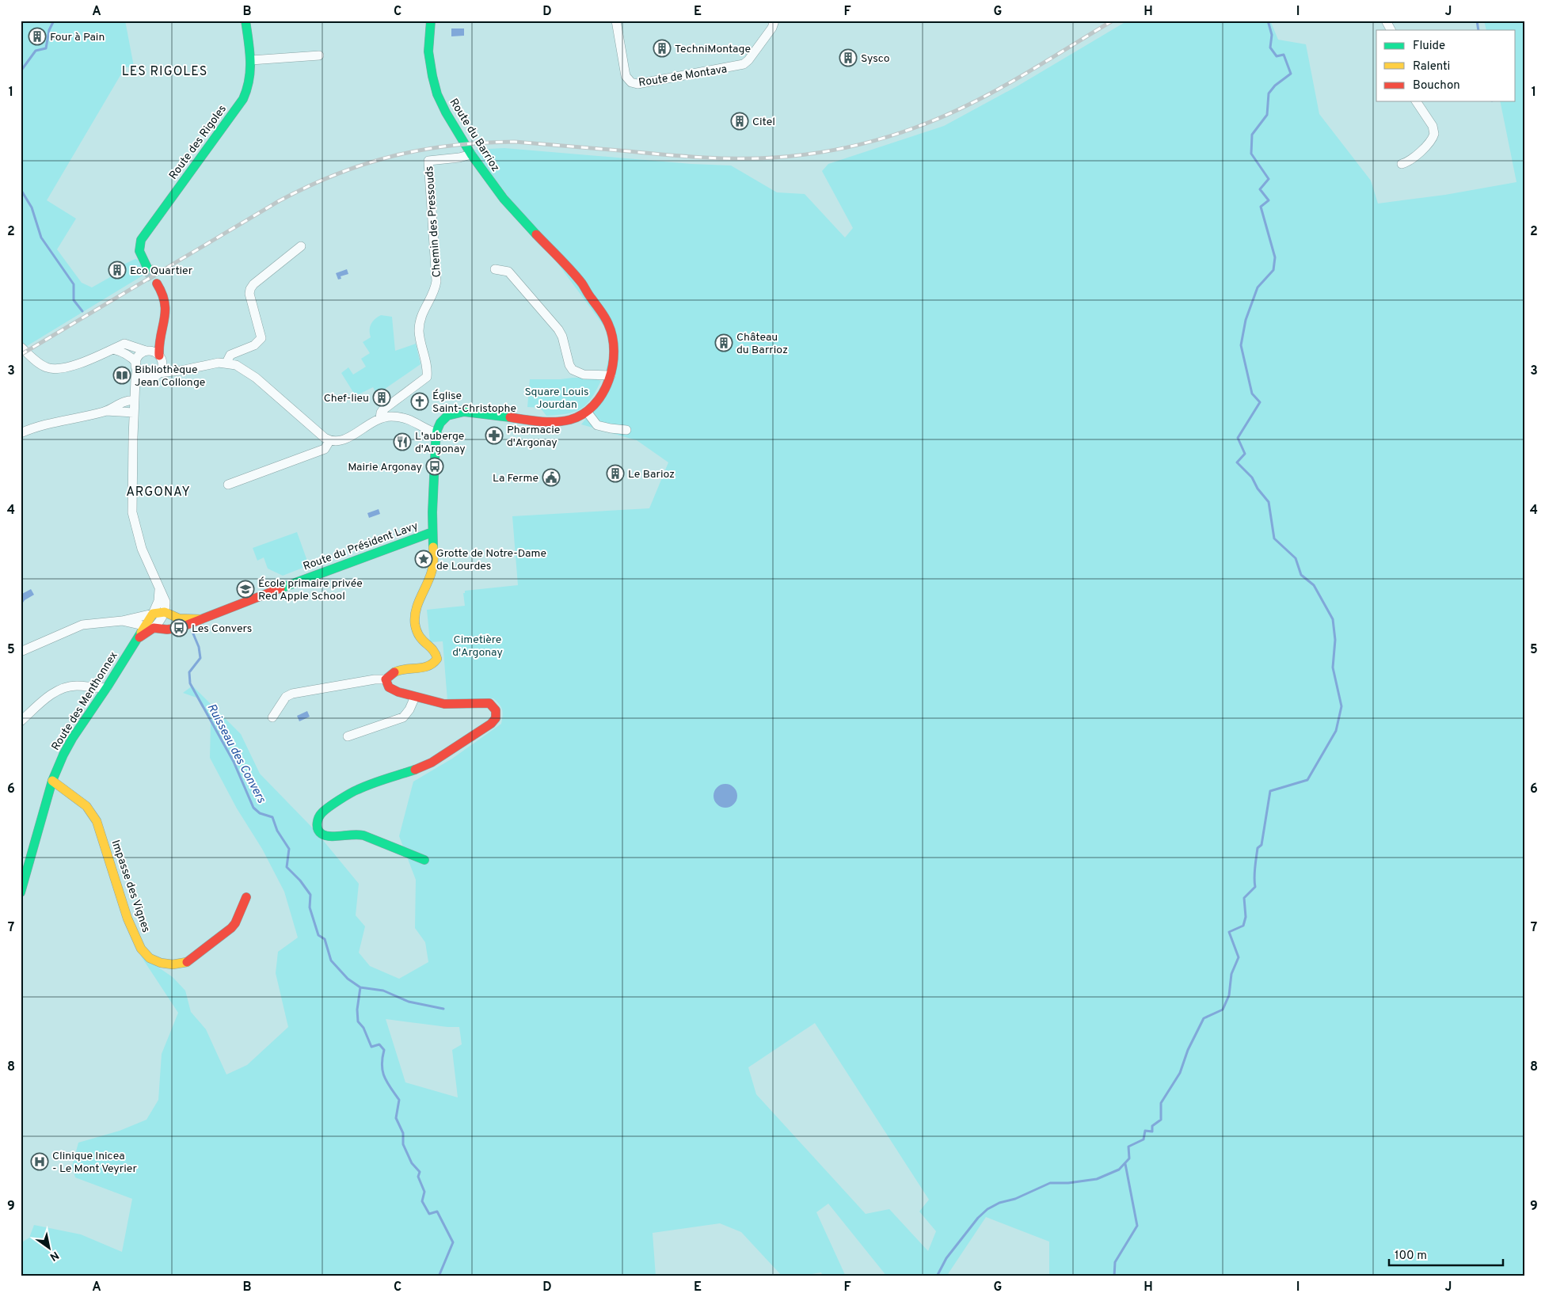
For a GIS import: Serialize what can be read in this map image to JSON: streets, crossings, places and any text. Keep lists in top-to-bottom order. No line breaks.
{"streets":{"street":["Route de Montava","Route du Barrioz","Route des Rigoles","Chemin des Pressouds","Route du Président Lavy","Route des Menthonnex","Impasse des Vignes"]},"crossings":[["Route du Barrioz","Chemin des Pressouds"],["Route du Barrioz","Route du Président Lavy"],["Route du Président Lavy","Route des Menthonnex"],["Route des Menthonnex","Impasse des Vignes"]],"districts":["LES RIGOLES","ARGONAY"],"water":["Ruisseau des Convers"],"parks":["Square Louis Jourdan","Cimetière d'Argonay"],"places":{"building":["Four à Pain","TechniMontage","Sysco","Citel","Eco Quartier","Château du Barrioz","Chef-lieu","Le Barioz"],"library":["Bibliothèque Jean Collonge"],"church":["Église Saint-Christophe"],"pharmacy":["Pharmacie d'Argonay"],"restaurant":["L'auberge d'Argonay"],"bus stop":["Mairie Argonay","Les Convers"],"public building":["La Ferme"],"place":["Grotte de Notre-Dame de Lourdes"],"school or university":["École primaire privée Red Apple School"],"hospital":["Clinique Inicea - Le Mont Veyrier"]},"legend":["Fluide","Ralenti","Bouchon"],"scale_bar":"100 m","north":"bottom right","grid":{"columns":["A","B","C","D","E","F","G","H","I","J"],"rows":["1","2","3","4","5","6","7","8","9"]}}
